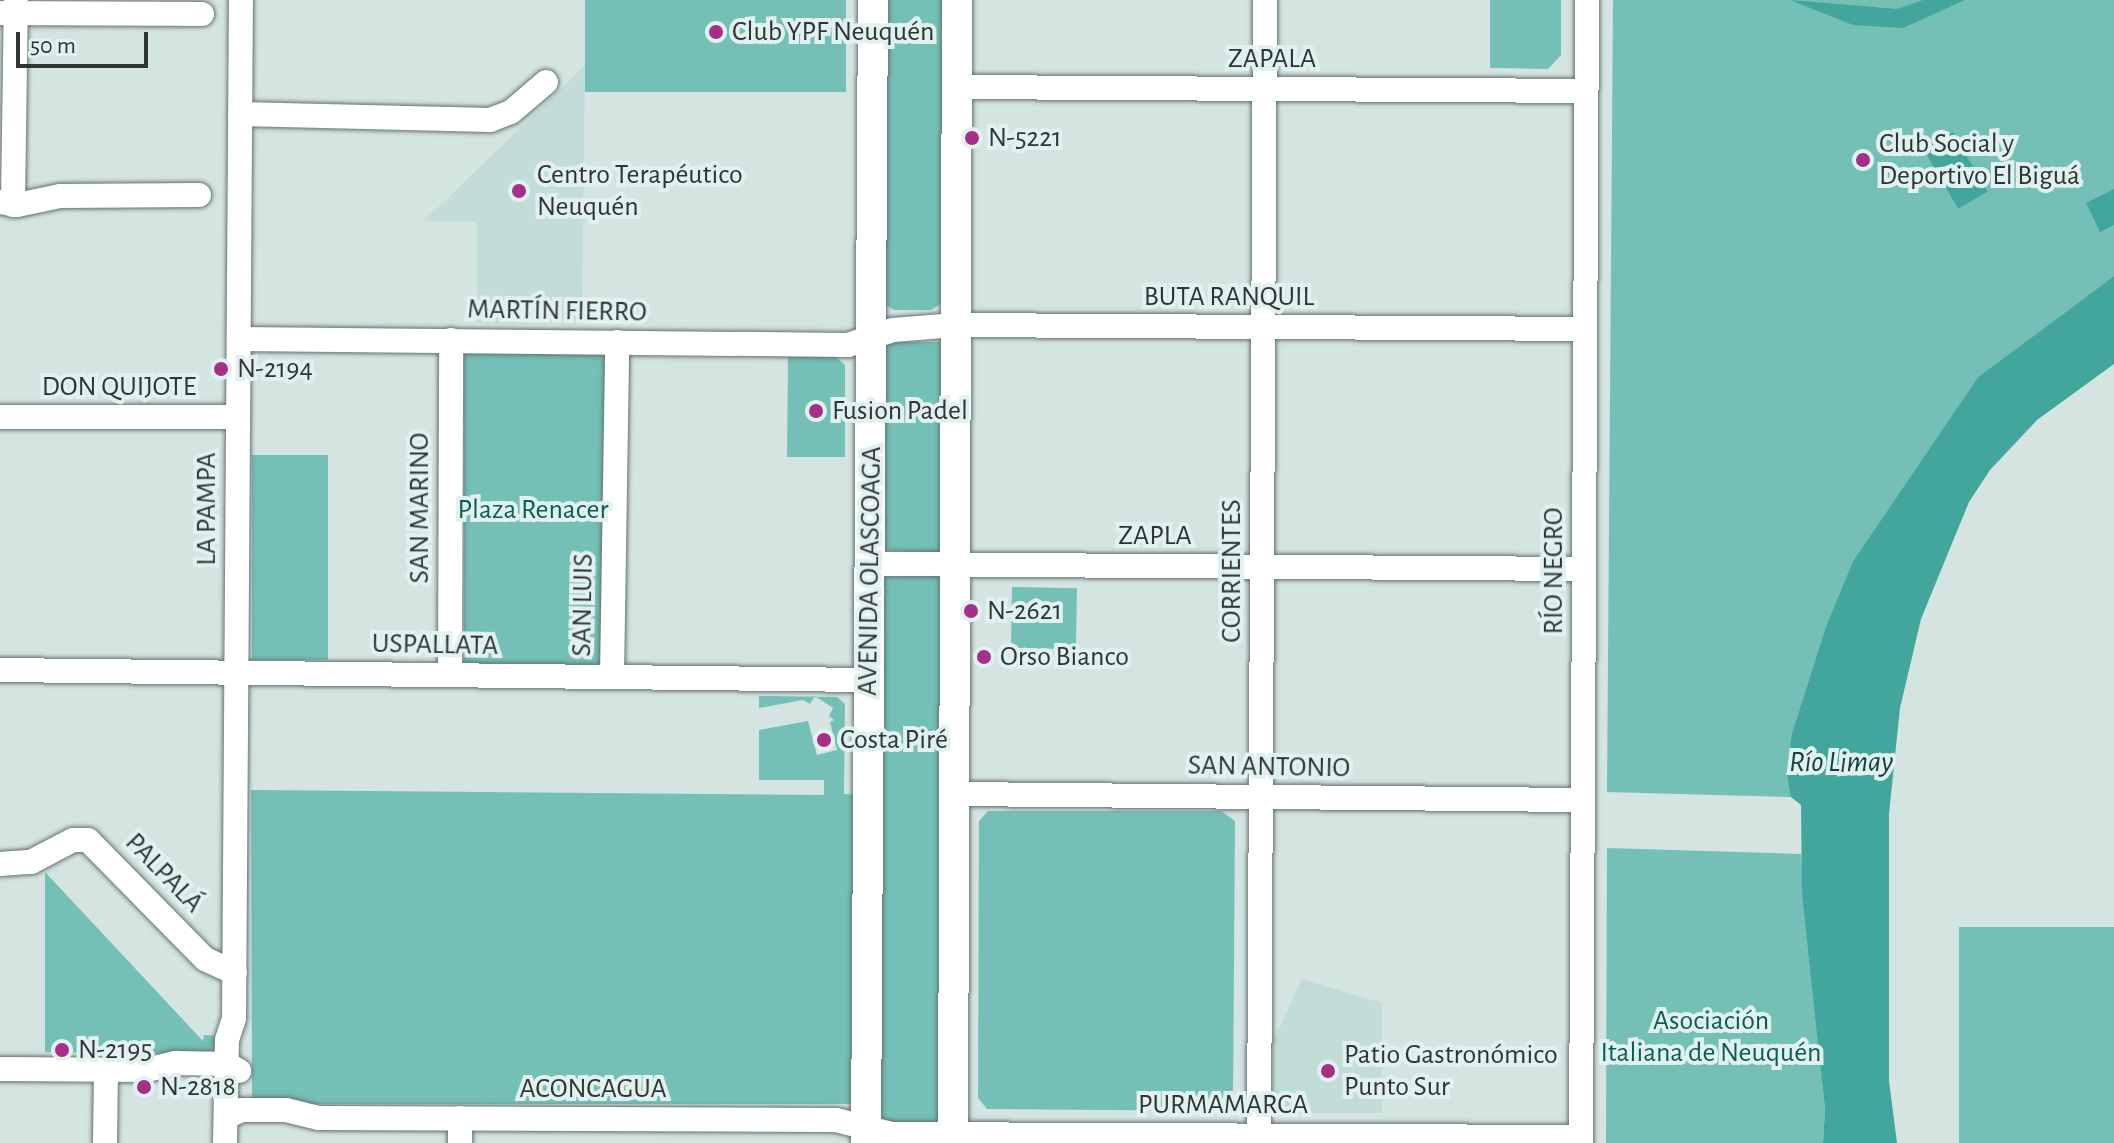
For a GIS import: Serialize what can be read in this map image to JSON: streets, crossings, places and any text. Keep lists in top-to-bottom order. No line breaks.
{"streets":{"main road":["AVENIDA OLASCOAGA"],"street":["ZAPALA","BUTA RANQUIL","MARTÍN FIERRO","DON QUIJOTE","SAN MARINO","LA PAMPA","ZAPLA","CORRIENTES","RÍO NEGRO","SAN LUIS","USPALLATA","SAN ANTONIO","PALPALÁ","ACONCAGUA","PURMAMARCA"]},"crossings":[["ZAPALA","CORRIENTES"],["ZAPALA","RÍO NEGRO"],["BUTA RANQUIL","MARTÍN FIERRO"],["BUTA RANQUIL","AVENIDA OLASCOAGA"],["BUTA RANQUIL","CORRIENTES"],["BUTA RANQUIL","RÍO NEGRO"],["MARTÍN FIERRO","SAN MARINO"],["MARTÍN FIERRO","LA PAMPA"],["MARTÍN FIERRO","AVENIDA OLASCOAGA"],["MARTÍN FIERRO","SAN LUIS"],["DON QUIJOTE","LA PAMPA"],["SAN MARINO","USPALLATA"],["LA PAMPA","USPALLATA"],["LA PAMPA","PALPALÁ"],["LA PAMPA","ACONCAGUA"],["ZAPLA","AVENIDA OLASCOAGA"],["ZAPLA","CORRIENTES"],["ZAPLA","RÍO NEGRO"],["AVENIDA OLASCOAGA","USPALLATA"],["AVENIDA OLASCOAGA","ACONCAGUA"],["AVENIDA OLASCOAGA","PURMAMARCA"],["CORRIENTES","SAN ANTONIO"],["CORRIENTES","PURMAMARCA"],["RÍO NEGRO","SAN ANTONIO"],["RÍO NEGRO","PURMAMARCA"],["SAN LUIS","USPALLATA"],["ACONCAGUA","PURMAMARCA"]],"water":["Río Limay"],"parks":["Plaza Renacer","Asociación Italiana de Neuquén"],"places":["Club YPF Neuquén","N-5221","Club Social y Deportivo El Biguá","Centro Terapéutico Neuquén","N-2194","Fusion Padel","N-2621","Orso Bianco","Costa Piré","N-2195","Patio Gastronómico Punto Sur","N-2818"],"scale_bar":"50 m"}
